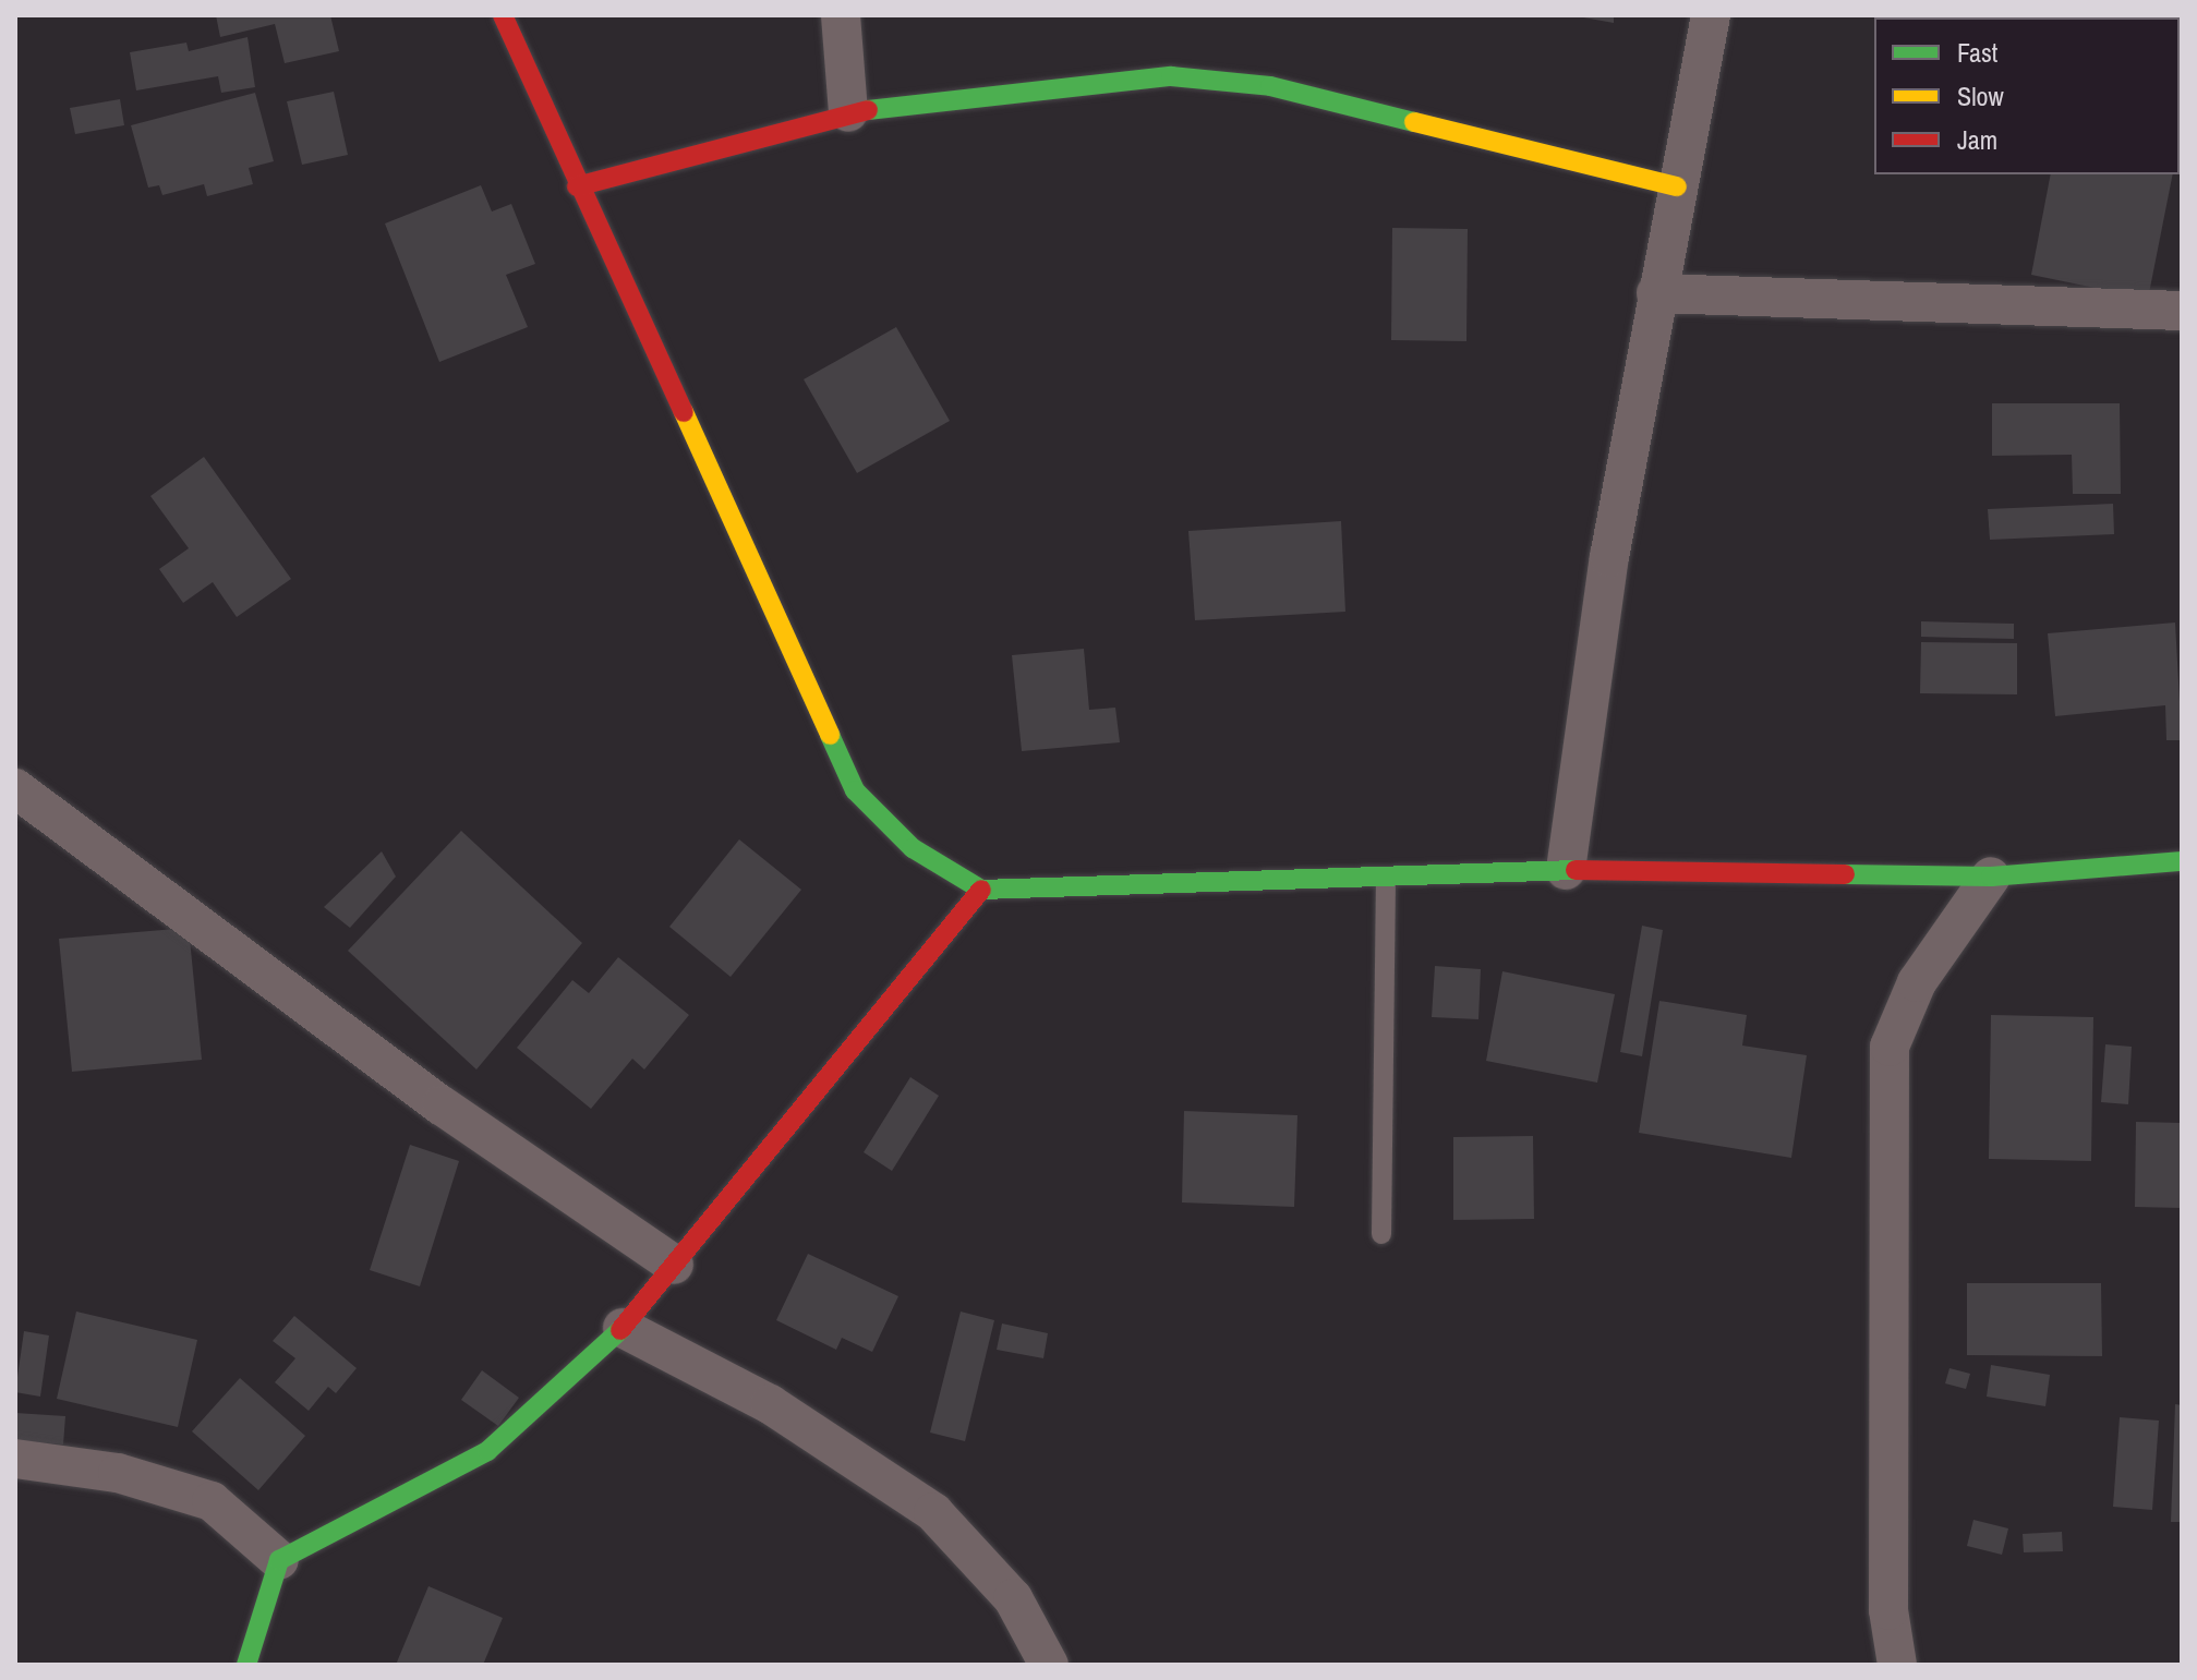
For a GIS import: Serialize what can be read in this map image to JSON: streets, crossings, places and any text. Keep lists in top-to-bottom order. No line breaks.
{"legend":["Fast","Slow","Jam"]}
